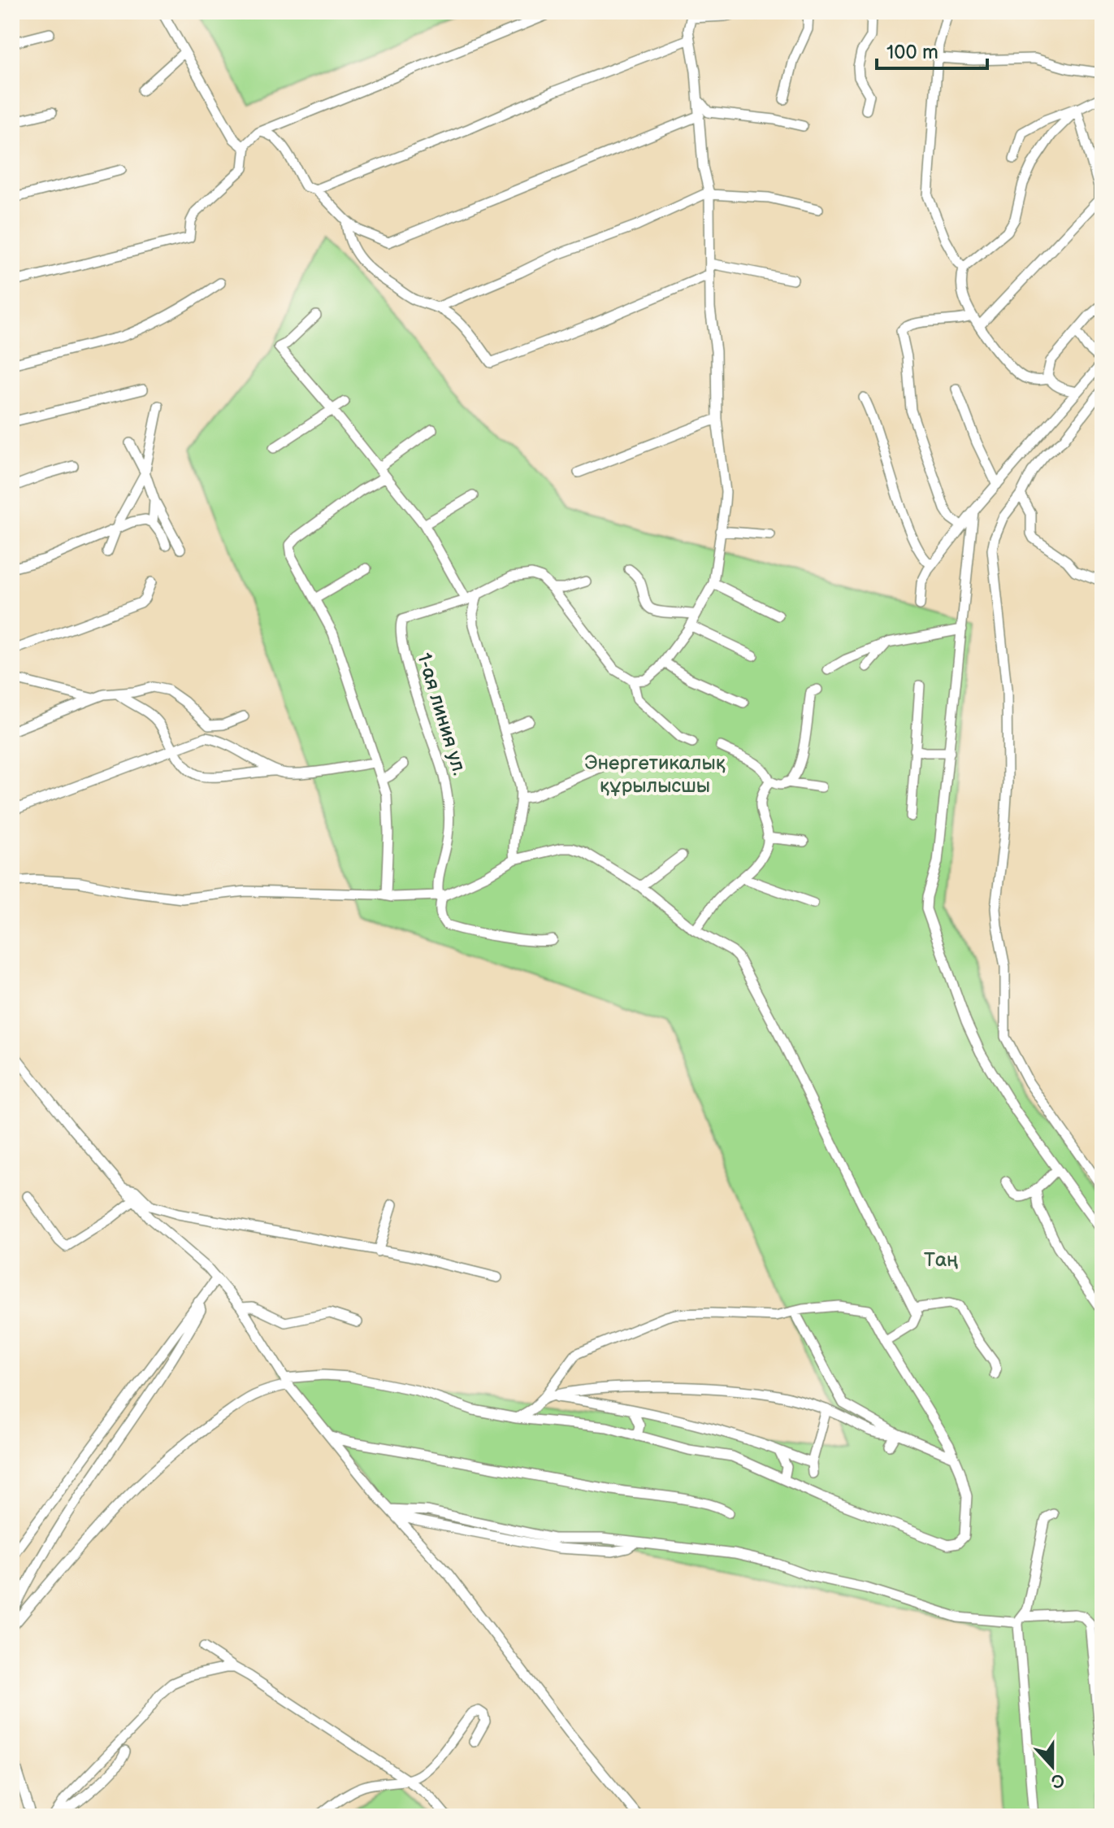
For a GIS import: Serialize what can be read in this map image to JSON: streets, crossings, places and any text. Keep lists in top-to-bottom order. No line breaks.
{"streets":{"street":["1-ая линия ул."]},"parks":["Энергетикалық құрылысшы","Таң"],"scale_bar":"100 m","north":"bottom"}
